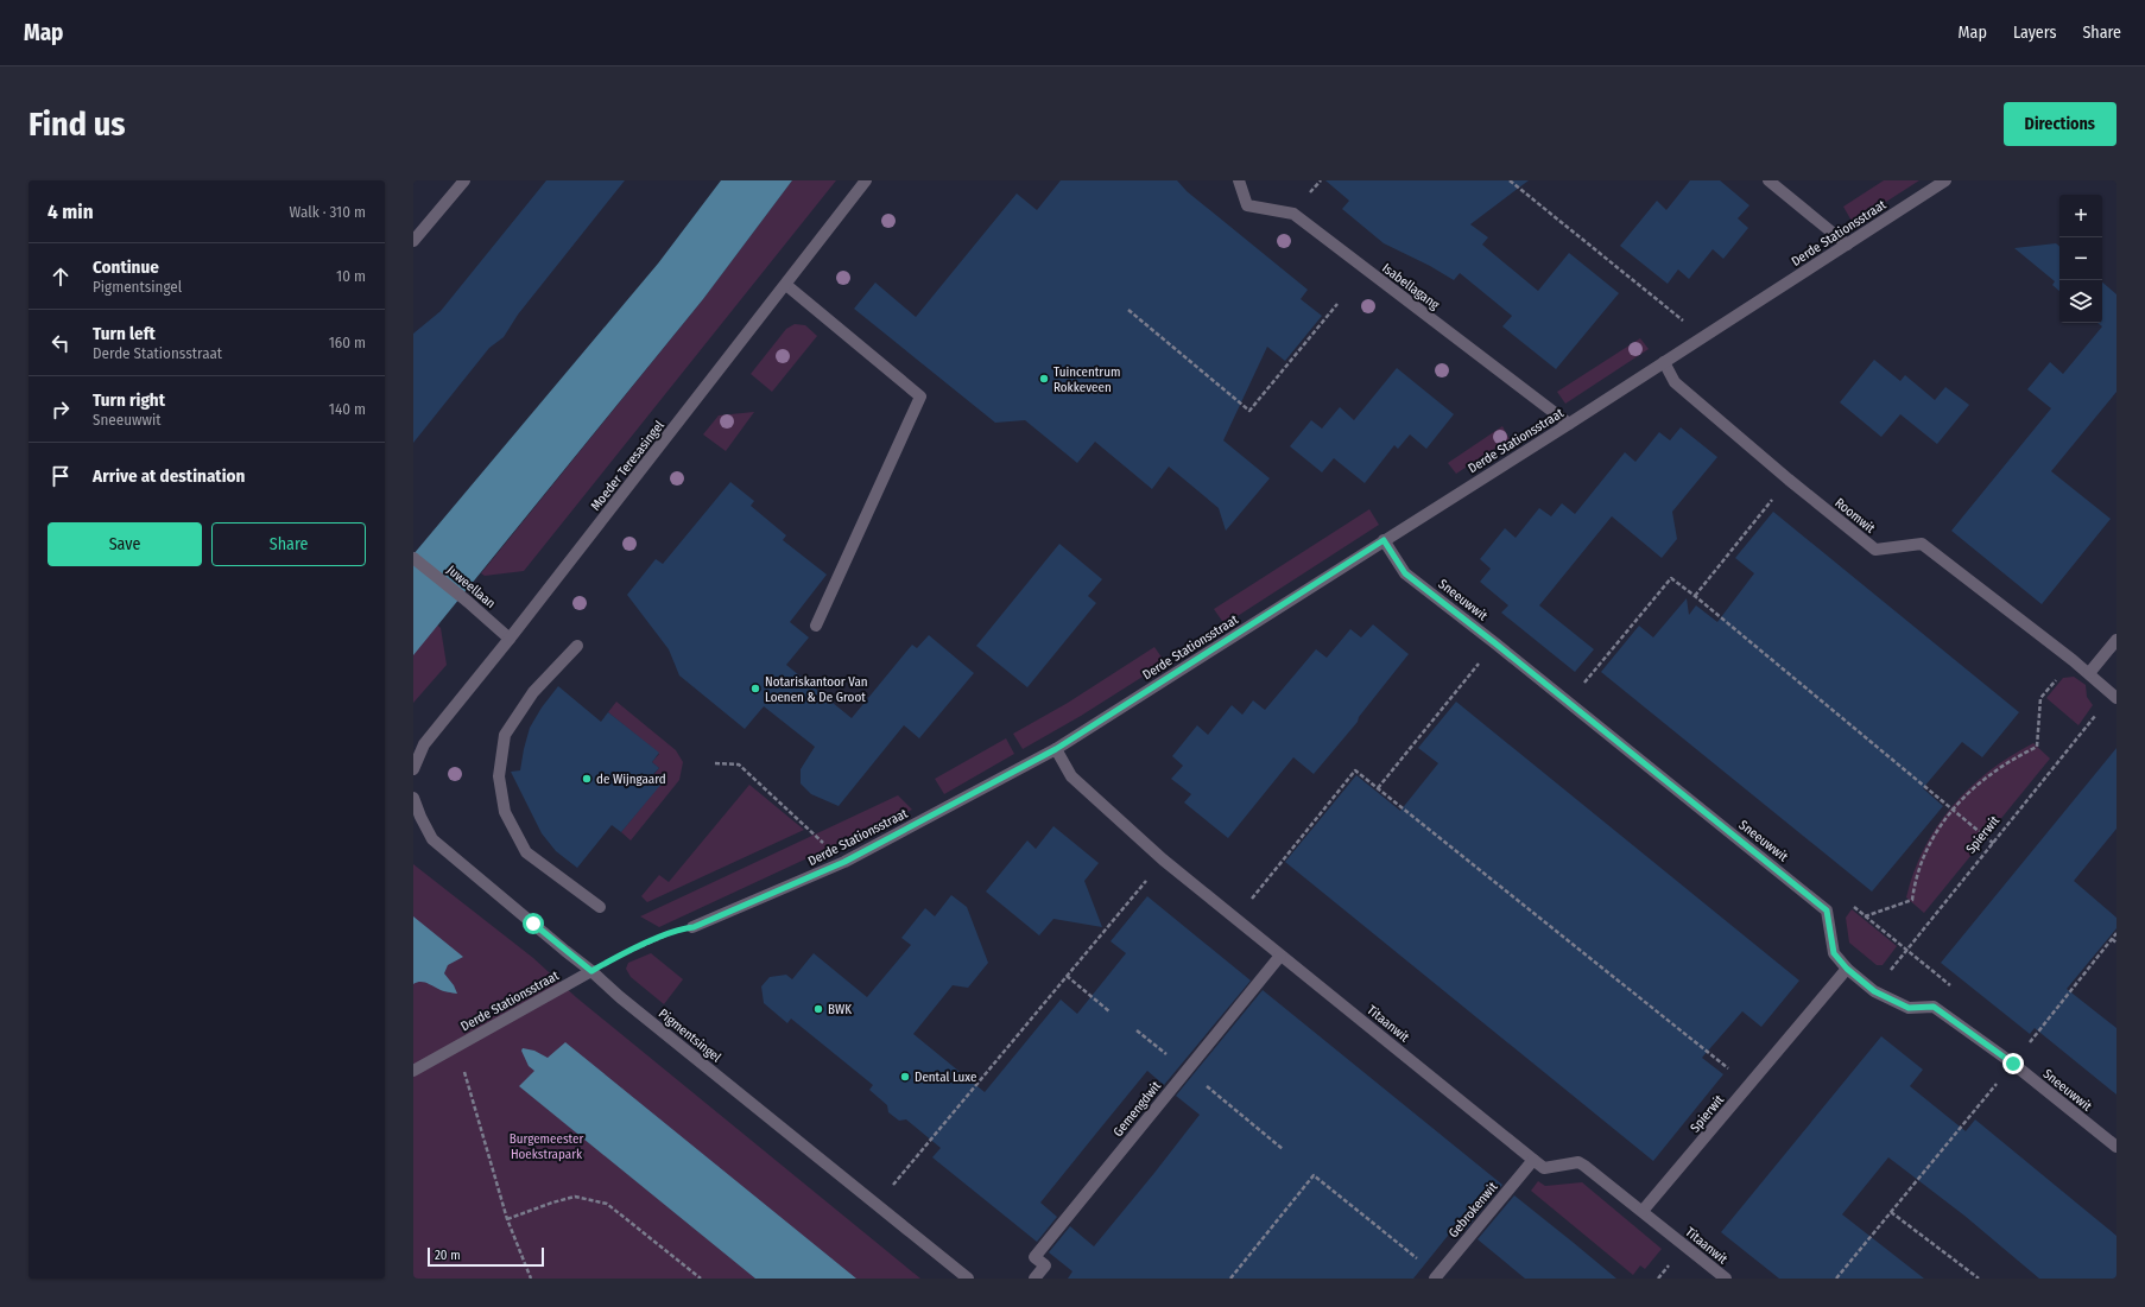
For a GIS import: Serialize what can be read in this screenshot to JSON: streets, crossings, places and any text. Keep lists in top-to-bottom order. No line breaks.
{"streets":{"street":["Derde Stationsstraat","Isabellagang","Moeder Teresasingel","Roomwit","Juweellaan","Sneeuwwit","Spierwit","Titaanwit","Pigmentsingel","Gemengdwit","Gebrokenwit"]},"crossings":[["Derde Stationsstraat","Isabellagang"],["Derde Stationsstraat","Roomwit"],["Derde Stationsstraat","Sneeuwwit"],["Derde Stationsstraat","Titaanwit"],["Derde Stationsstraat","Pigmentsingel"],["Moeder Teresasingel","Juweellaan"],["Roomwit","Spierwit"],["Sneeuwwit","Spierwit"],["Spierwit","Titaanwit"],["Titaanwit","Gemengdwit"],["Titaanwit","Gebrokenwit"]],"parks":["Burgemeester Hoekstrapark"],"places":["Tuincentrum Rokkeveen","Notariskantoor Van Loenen & De Groot","de Wijngaard","BWK","Dental Luxe"],"scale_bar":"20 m","page":{"header":"Map","nav":["Map","Layers","Share"],"buttons":["Directions",["Save","Share"]],"title":"Find us","heading":["4 min","Walk · 310 m"],"map_buttons":["+","−"],"list":[["Continue","Pigmentsingel","10 m"],["Turn left","Derde Stationsstraat","160 m"],["Turn right","Sneeuwwit","140 m"],"Arrive at destination"],"scale":"20 m"}}
